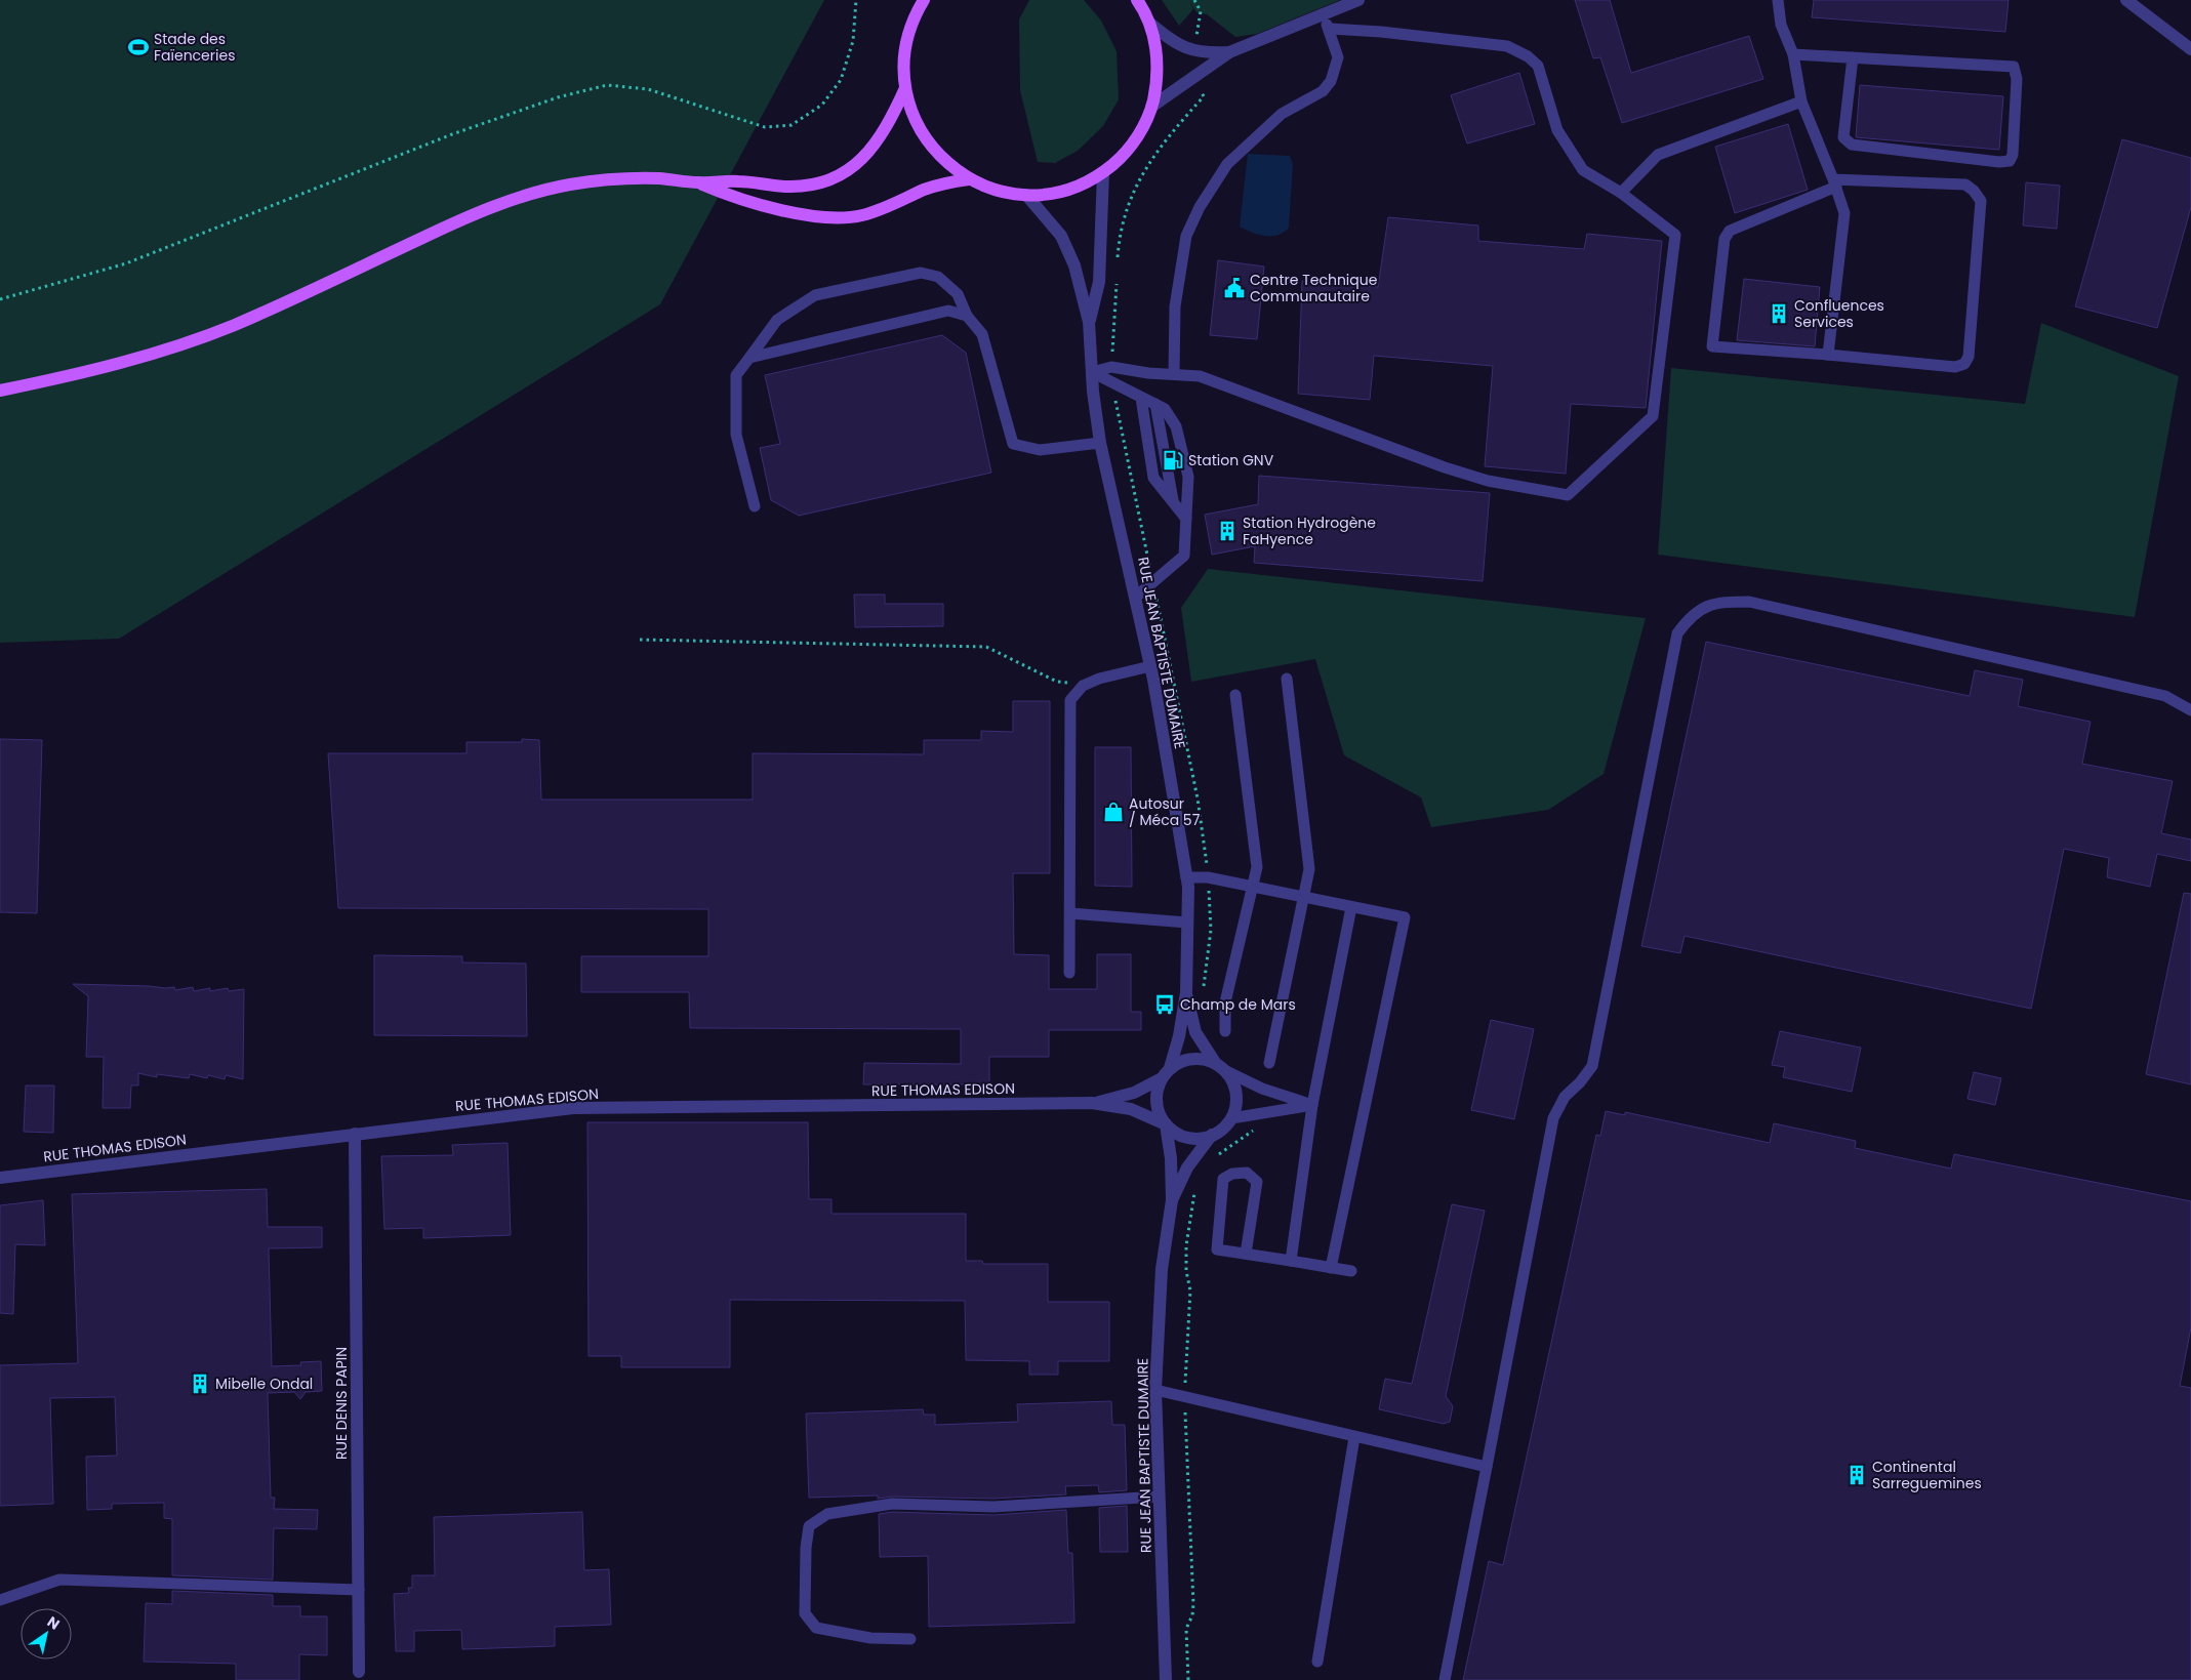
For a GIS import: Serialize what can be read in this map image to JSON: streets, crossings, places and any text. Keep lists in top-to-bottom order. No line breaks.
{"streets":{"street":["RUE JEAN BAPTISTE DUMAIRE","RUE THOMAS EDISON","RUE DENIS PAPIN"]},"crossings":[["RUE JEAN BAPTISTE DUMAIRE","RUE THOMAS EDISON"],["RUE THOMAS EDISON","RUE DENIS PAPIN"]],"places":{"sports":["Stade des Faïenceries"],"public building":["Centre Technique Communautaire"],"building":["Confluences Services","Station Hydrogène FaHyence","Mibelle Ondal","Continental Sarreguemines"],"fuel station":["Station GNV"],"shop":["Autosur / Méca 57"],"bus stop":["Champ de Mars"]},"north":"top right"}
